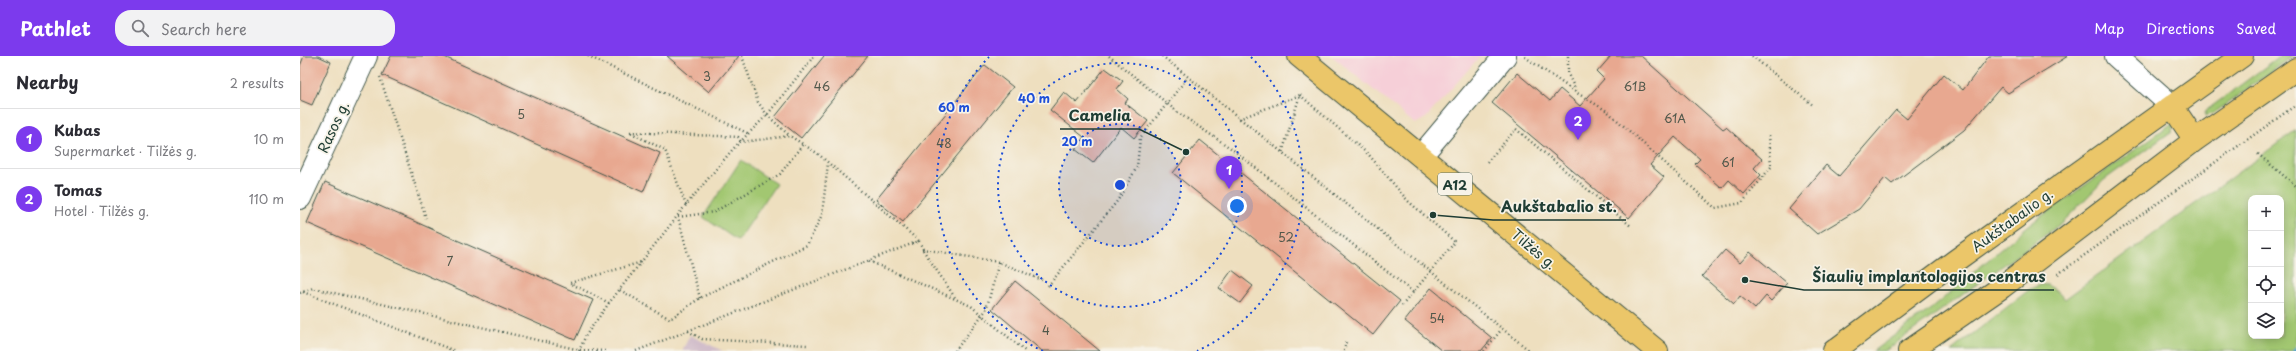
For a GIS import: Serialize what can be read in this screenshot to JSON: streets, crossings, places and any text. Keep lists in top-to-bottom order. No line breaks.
{"streets":{"main road":["A12","Aukštabalio g.","Tilžės g."],"street":["Rasos g."]},"places":["Camelia","Aukštabalio st.","Šiaulių implantologijos centras"],"house_numbers":["3","46","61B","5","61A","48","61","52","7","54","4"],"page":{"header":"Pathlet","search":"Search here","nav":["Map","Directions","Saved"],"heading":["Nearby","2 results"],"pins":["2","1"],"list":[{"mark":"1","name":"Kubas","note":"Supermarket · Tilžės g.","value":"10 m"},{"mark":"2","name":"Tomas","note":"Hotel · Tilžės g.","value":"110 m"}],"map_buttons":["+","−"]},"rings":["40 m","60 m","20 m"]}
